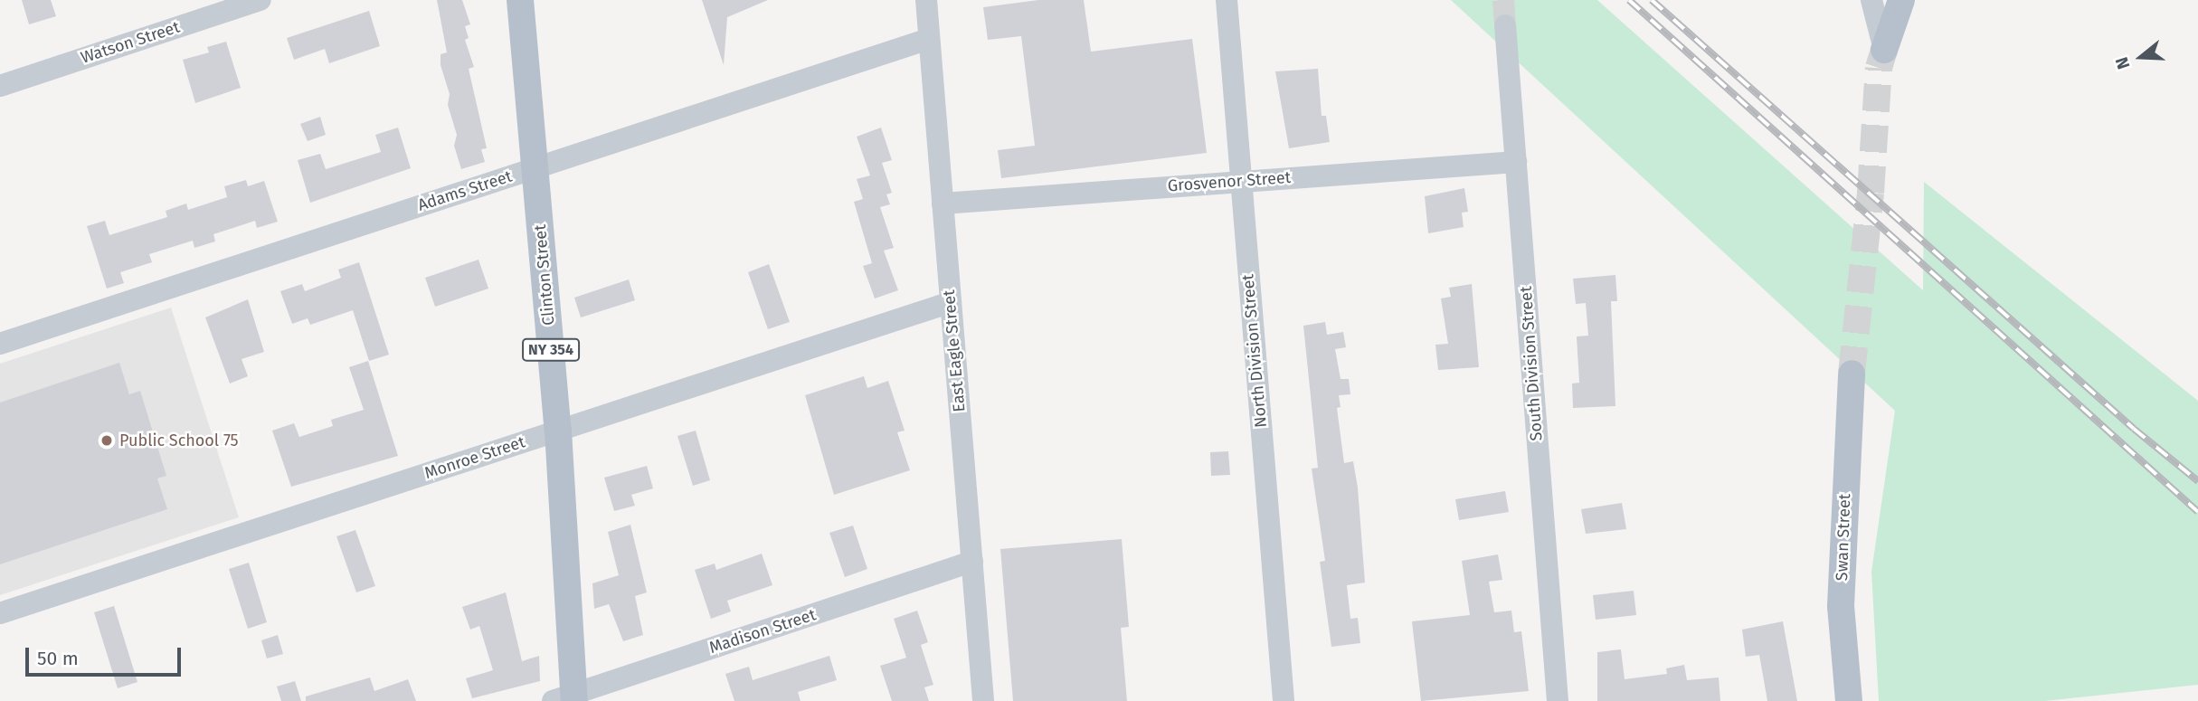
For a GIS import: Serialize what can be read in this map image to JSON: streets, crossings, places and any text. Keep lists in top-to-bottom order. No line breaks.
{"streets":{"main road":["Clinton Street","NY 354","Swan Street"],"street":["Watson Street","Grosvenor Street","Adams Street","East Eagle Street","North Division Street","South Division Street","Monroe Street","Madison Street"]},"crossings":[["Grosvenor Street","East Eagle Street"],["Grosvenor Street","North Division Street"],["Grosvenor Street","South Division Street"],["Adams Street","Clinton Street"],["Adams Street","East Eagle Street"],["Clinton Street","Monroe Street"],["Clinton Street","Madison Street"],["East Eagle Street","Monroe Street"],["East Eagle Street","Madison Street"]],"places":["Public School 75"],"scale_bar":"50 m","north":"left"}
